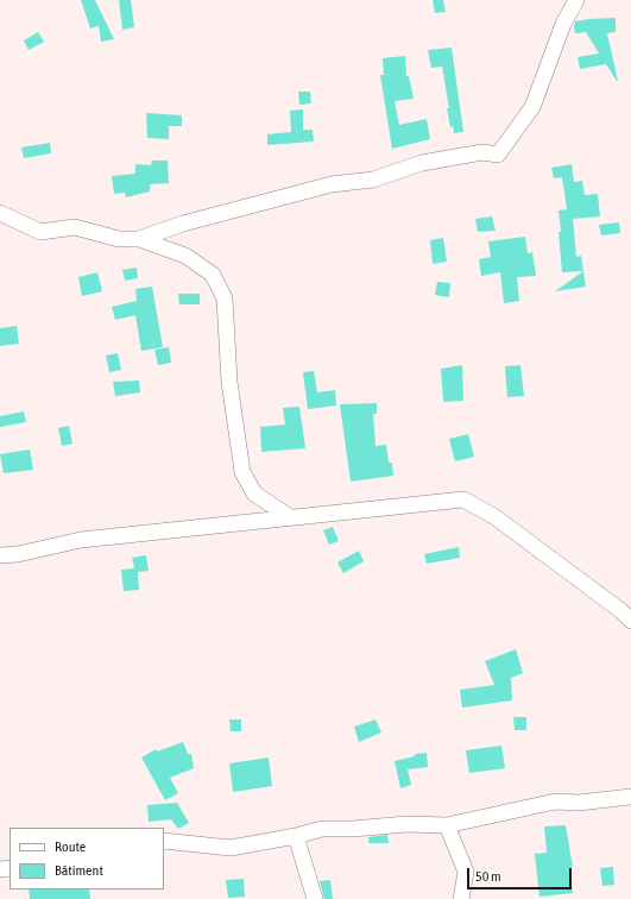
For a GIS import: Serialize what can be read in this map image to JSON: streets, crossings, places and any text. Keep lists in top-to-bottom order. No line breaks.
{"legend":["Route","Bâtiment"],"scale_bar":"50 m"}
